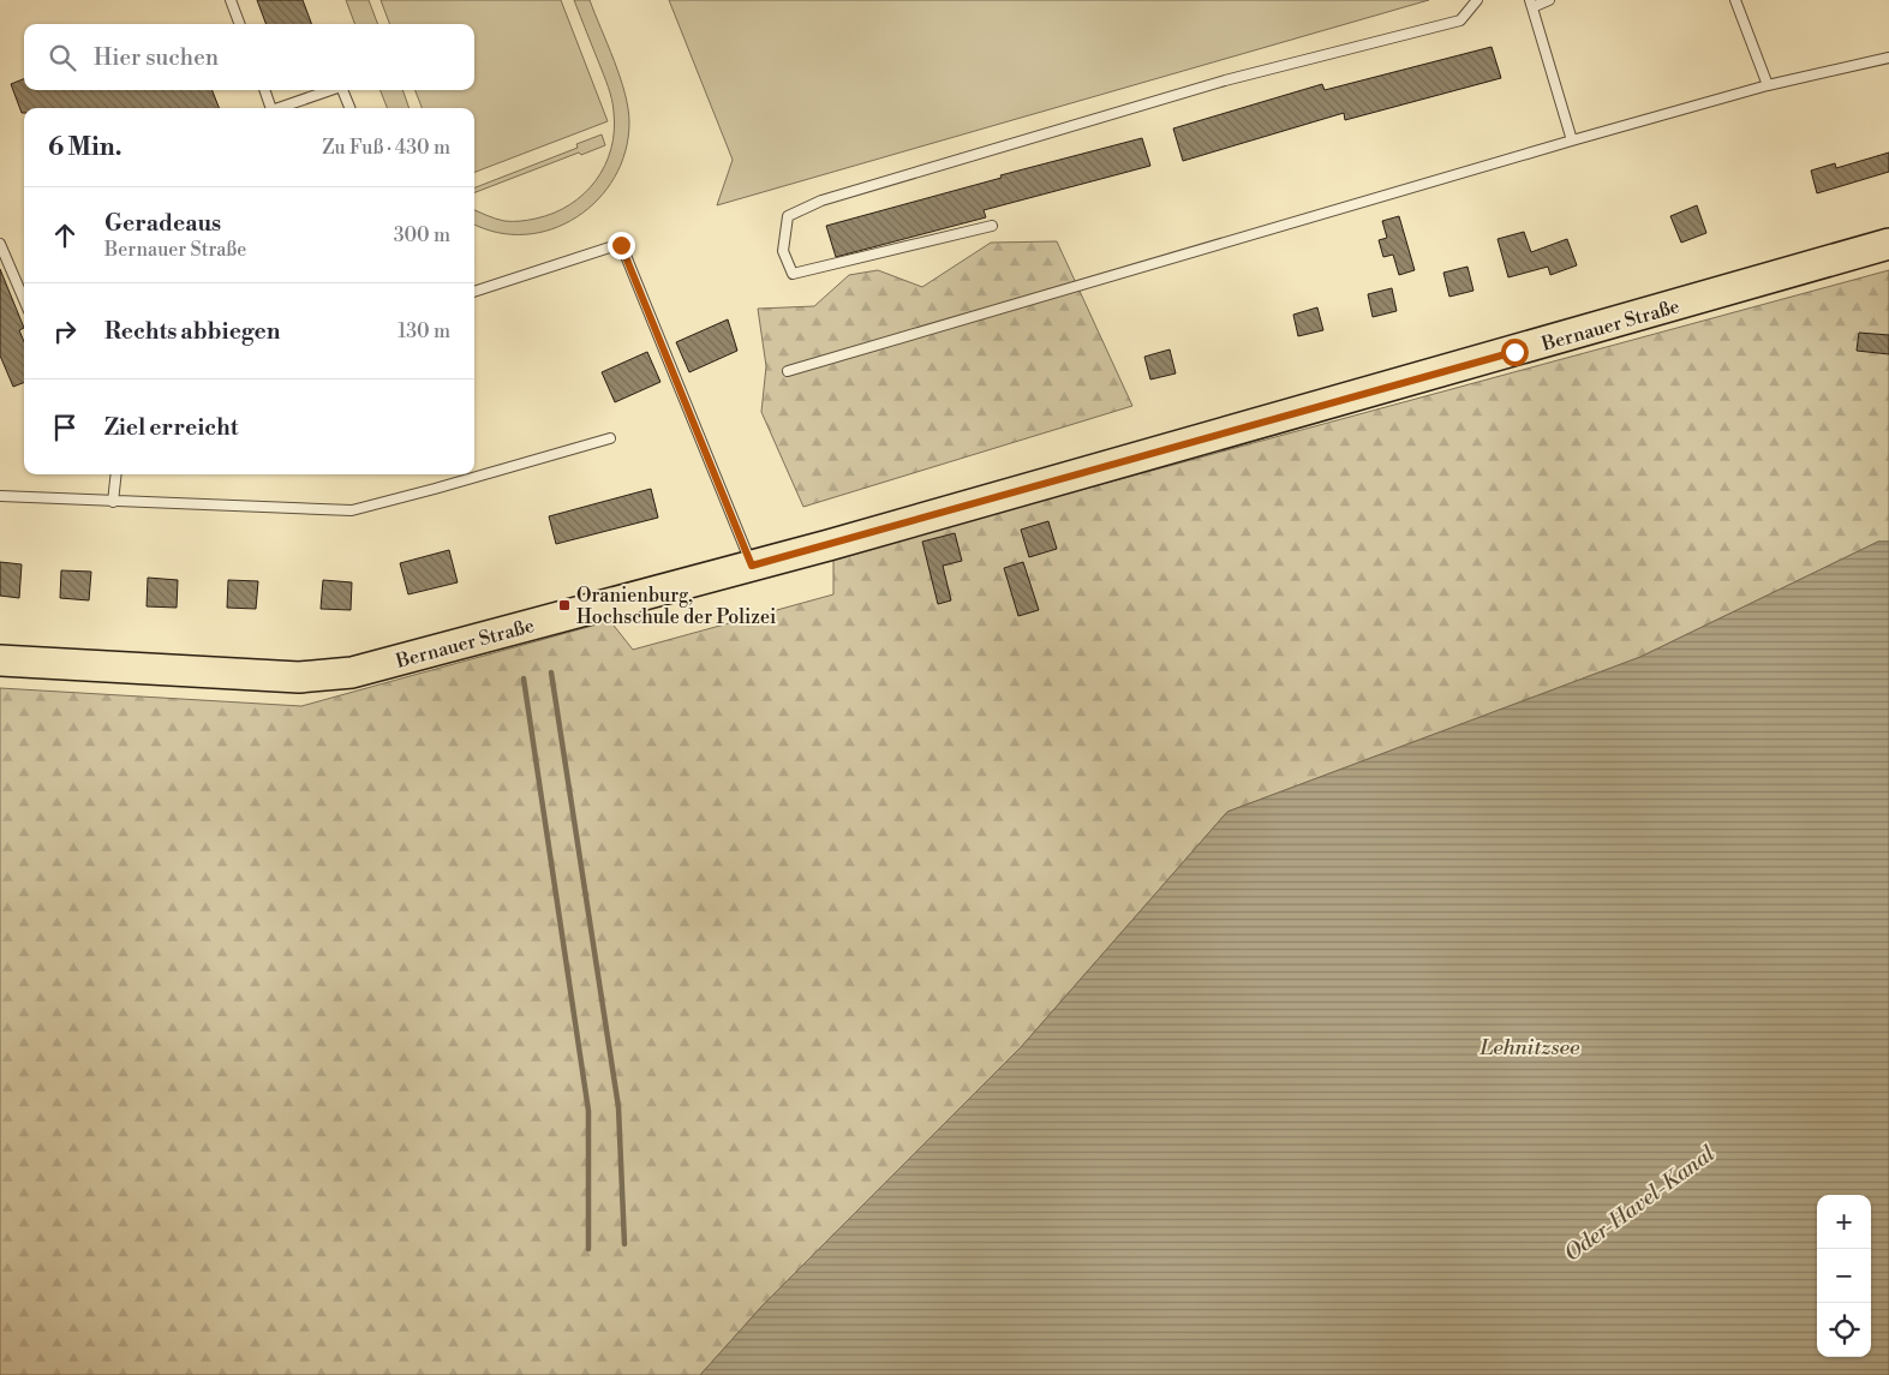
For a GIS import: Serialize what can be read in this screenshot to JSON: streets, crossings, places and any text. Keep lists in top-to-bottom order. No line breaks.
{"streets":{"main road":["Bernauer Straße"]},"water":["Lehnitzsee","Oder-Havel-Kanal"],"places":{"transit":["Oranienburg, Hochschule der Polizei"]},"page":{"search":"Hier suchen","heading":["6 Min.","Zu Fuß · 430 m"],"list":[["Geradeaus","Bernauer Straße","300 m"],["Rechts abbiegen","130 m"],"Ziel erreicht"],"map_buttons":["+","−"]}}
